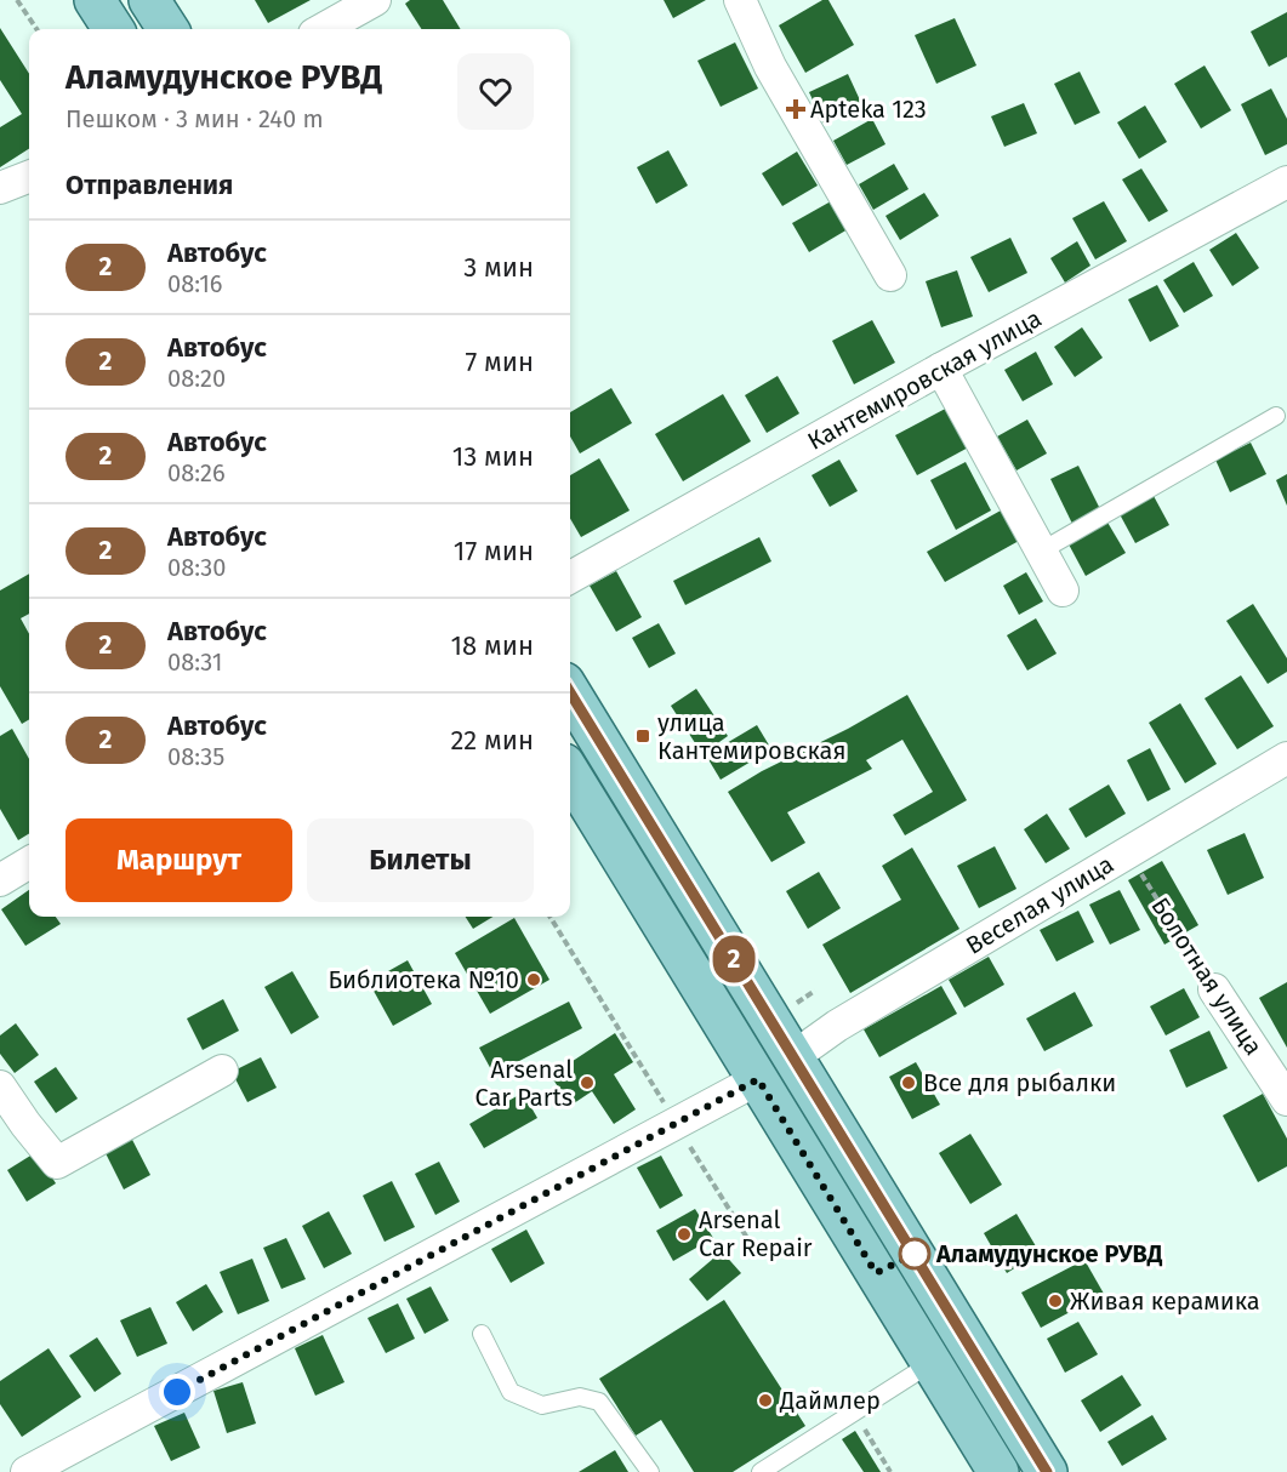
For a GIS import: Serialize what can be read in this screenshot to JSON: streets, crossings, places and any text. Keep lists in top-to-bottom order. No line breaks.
{"streets":{"street":["Кантемировская улица","Веселая улица","Болотная улица"]},"crossings":[["Веселая улица","Болотная улица"]],"places":{"health":["Apteka 123"],"transit":["улица Кантемировская"],"other":["Библиотека №10","Arsenal Car Parts","Все для рыбалки","Arsenal Car Repair","Аламудунское РУВД","Живая керамика","Даймлер"]},"lines":["bus line 2"],"page":{"on_map":"2","heading":[["Аламудунское РУВД","Пешком · 3 мин · 240 m"],"Отправления"],"list":[{"mark":"2","name":"Автобус","note":"08:16","value":"3 мин"},{"mark":"2","name":"Автобус","note":"08:20","value":"7 мин"},{"mark":"2","name":"Автобус","note":"08:26","value":"13 мин"},{"mark":"2","name":"Автобус","note":"08:30","value":"17 мин"},{"mark":"2","name":"Автобус","note":"08:31","value":"18 мин"},{"mark":"2","name":"Автобус","note":"08:35","value":"22 мин"}],"buttons":["Маршрут","Билеты"]}}
